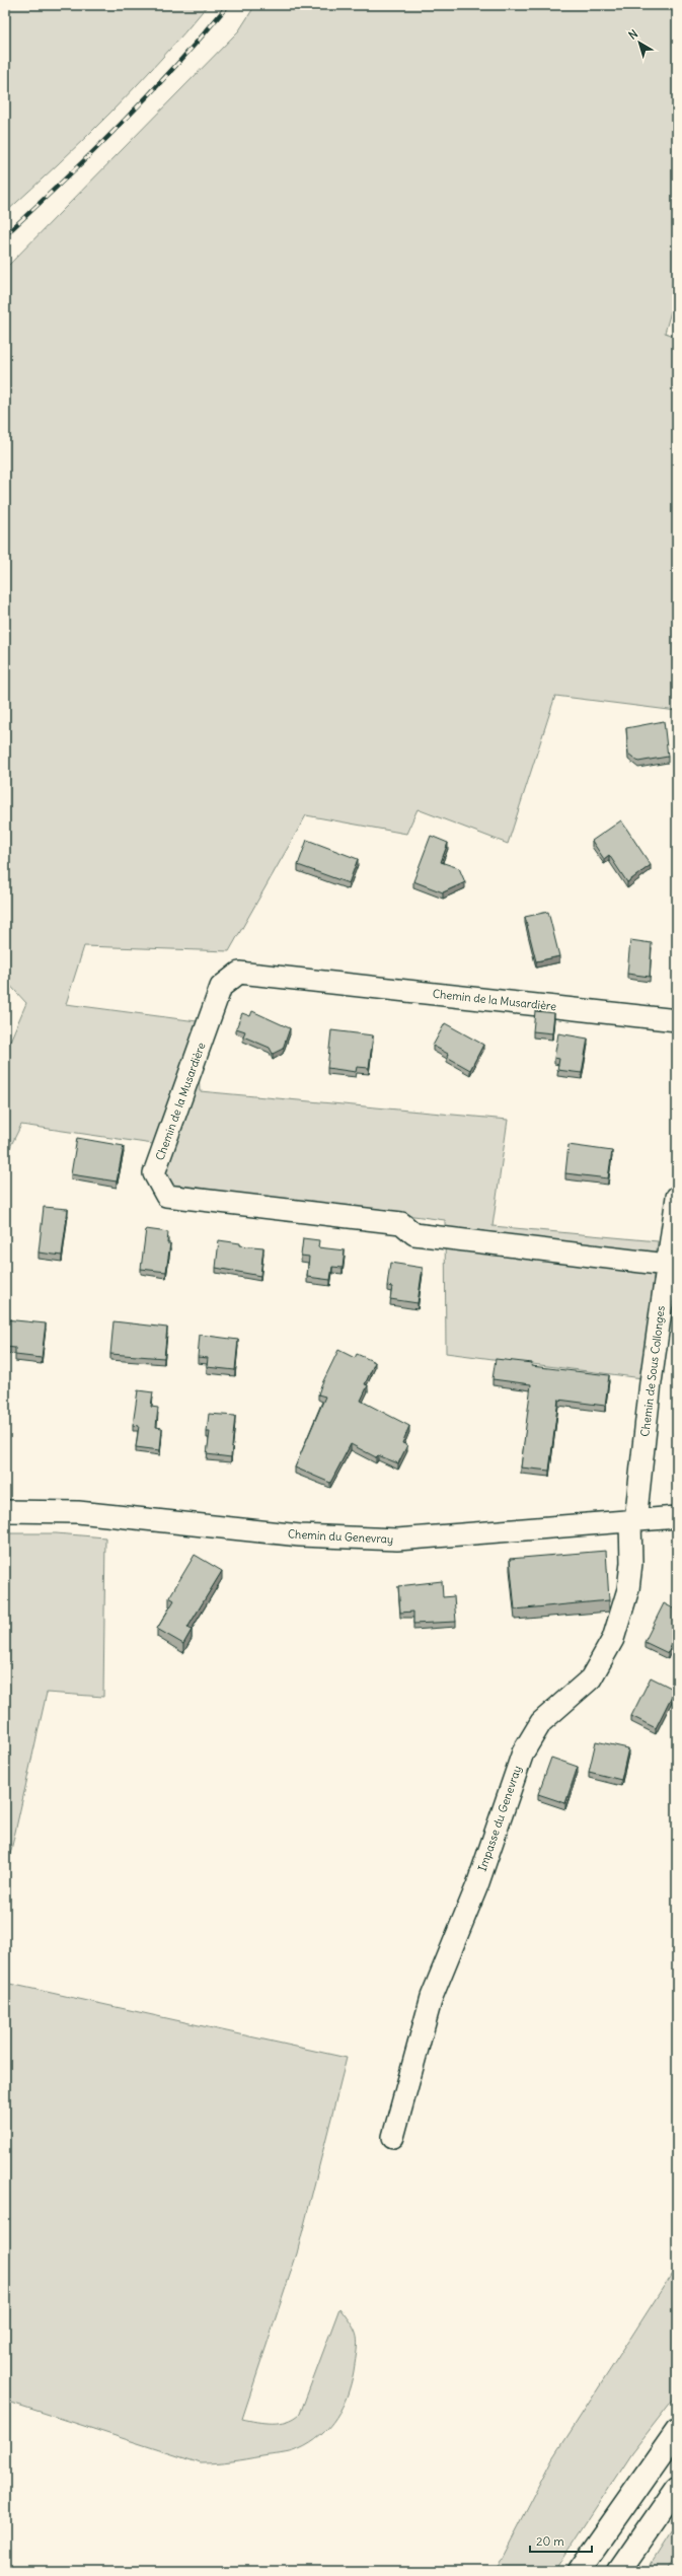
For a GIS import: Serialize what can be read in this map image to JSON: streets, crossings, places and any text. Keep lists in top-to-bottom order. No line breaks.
{"streets":{"street":["Chemin de la Musardière","Chemin de Sous Collonges","Chemin du Genevray","Impasse du Genevray"]},"crossings":[["Chemin de la Musardière","Chemin de Sous Collonges"],["Chemin de Sous Collonges","Chemin du Genevray"],["Chemin de Sous Collonges","Impasse du Genevray"],["Chemin du Genevray","Impasse du Genevray"]],"scale_bar":"20 m","north":"top left"}
